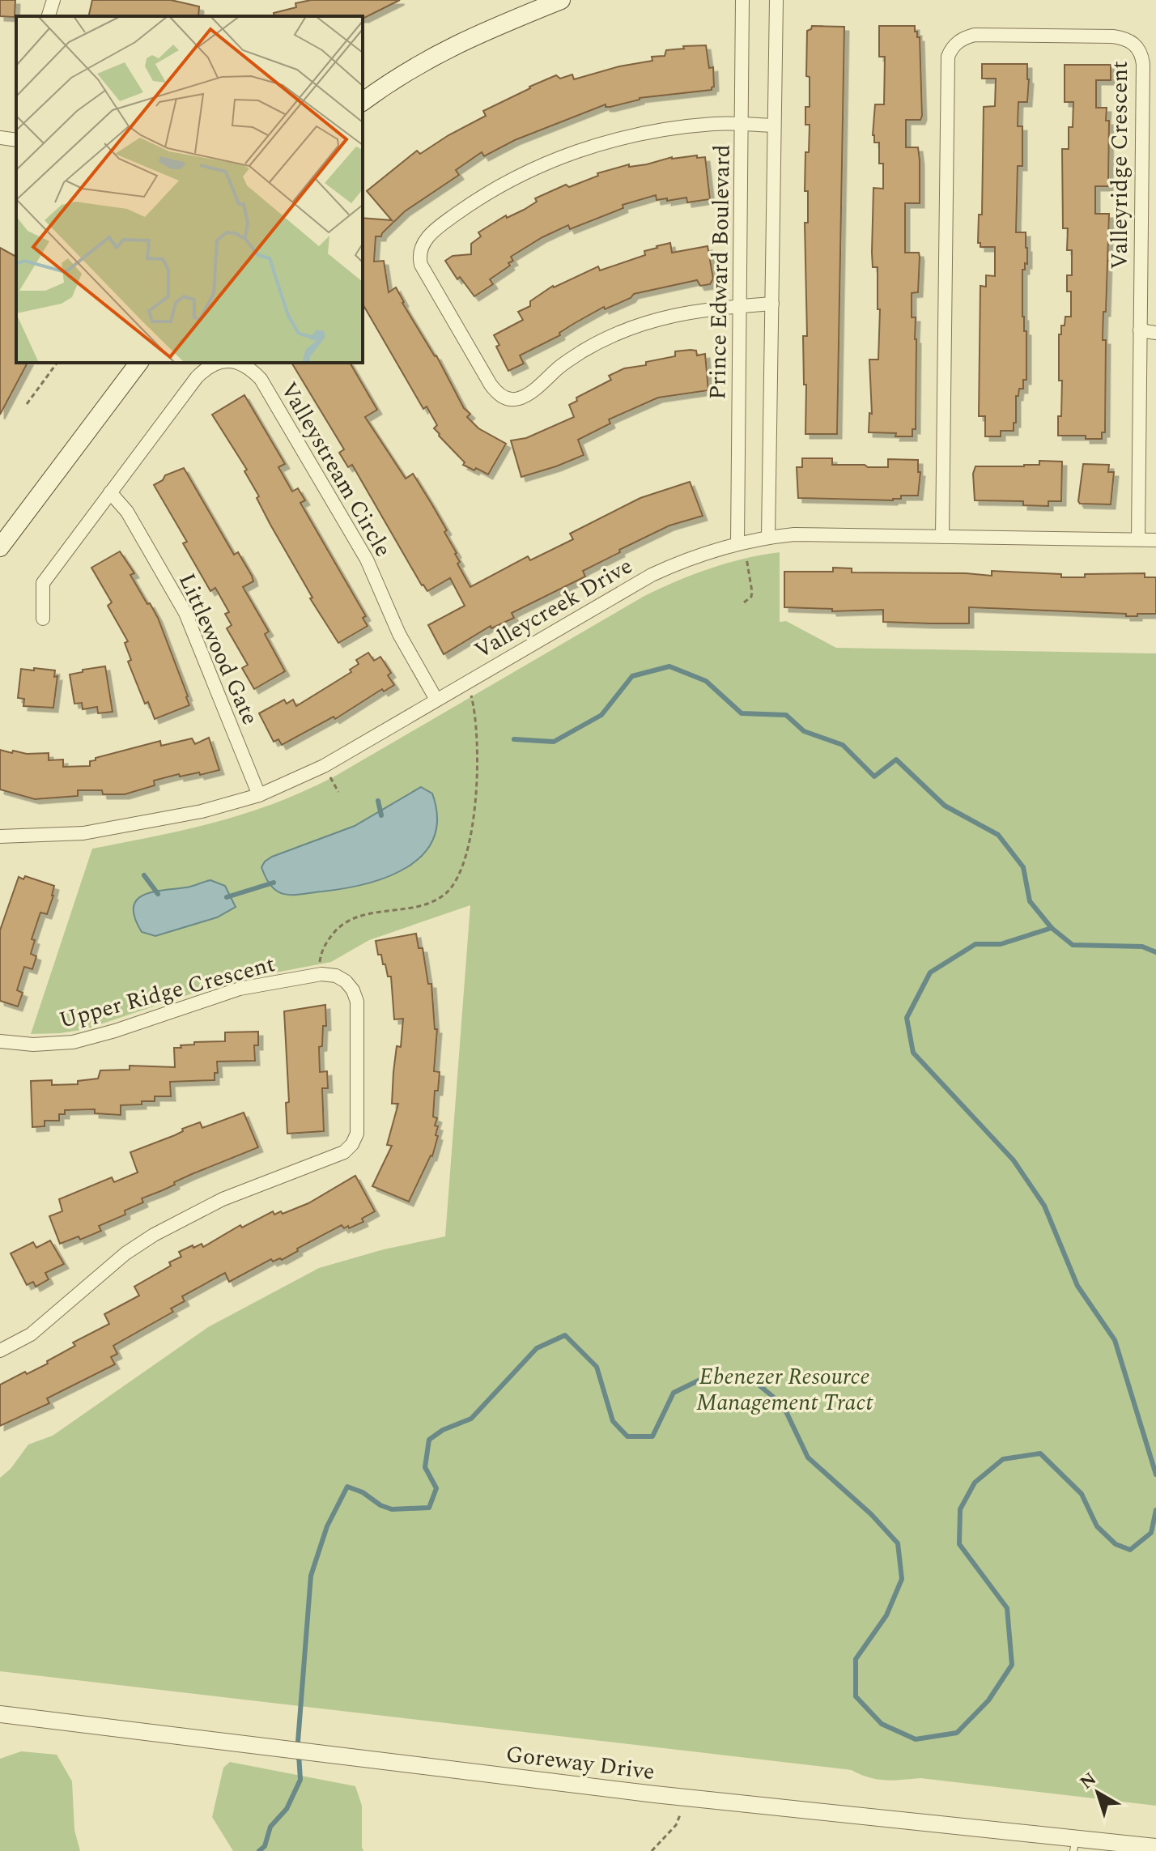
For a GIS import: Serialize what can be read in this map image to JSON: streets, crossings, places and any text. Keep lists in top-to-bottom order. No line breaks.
{"streets":{"street":["Valleyridge Crescent","Prince Edward Boulevard","Valleystream Circle","Valleycreek Drive","Littlewood Gate","Upper Ridge Crescent","Goreway Drive"]},"crossings":[["Valleyridge Crescent","Valleycreek Drive"],["Prince Edward Boulevard","Valleycreek Drive"],["Valleystream Circle","Valleycreek Drive"],["Valleystream Circle","Littlewood Gate"],["Valleycreek Drive","Littlewood Gate"]],"parks":["Ebenezer Resource Management Tract"],"north":"top left"}
